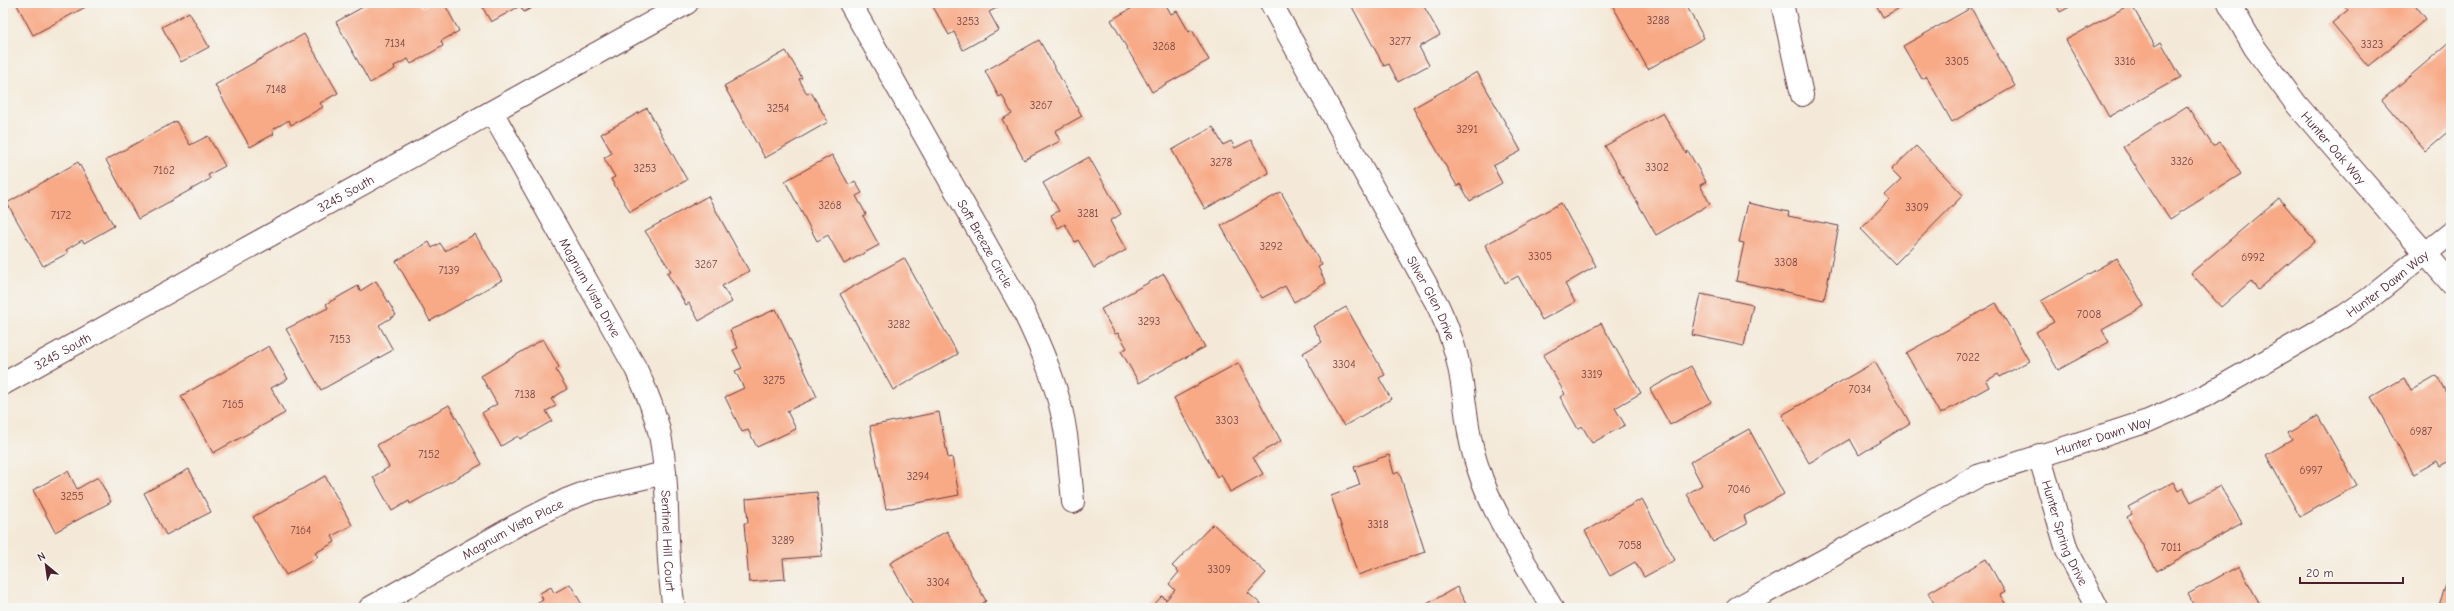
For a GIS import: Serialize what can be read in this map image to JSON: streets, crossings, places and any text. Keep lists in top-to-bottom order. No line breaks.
{"streets":{"street":["Hunter Oak Way","3245 South","Soft Breeze Circle","Hunter Dawn Way","Magnum Vista Drive","Silver Glen Drive","Magnum Vista Place","Hunter Spring Drive","Sentinel Hill Court"]},"crossings":[["Hunter Oak Way","Hunter Dawn Way"],["3245 South","Magnum Vista Drive"],["Hunter Dawn Way","Hunter Spring Drive"],["Magnum Vista Drive","Magnum Vista Place"],["Magnum Vista Drive","Sentinel Hill Court"],["Magnum Vista Place","Sentinel Hill Court"]],"house_numbers":["3288","3253","3277","7134","3323","3268","3305","3316","7148","3267","3254","3291","3326","3278","3302","3253","7162","3268","3309","3281","7172","3292","3305","6992","3308","3267","7139","7008","3293","3282","7153","7022","3304","3319","3275","7034","7138","7165","3303","6987","7152","6997","3294","7046","3255","3318","7164","3289","7058","7011","3309","3304"],"scale_bar":"20 m","north":"top left"}
